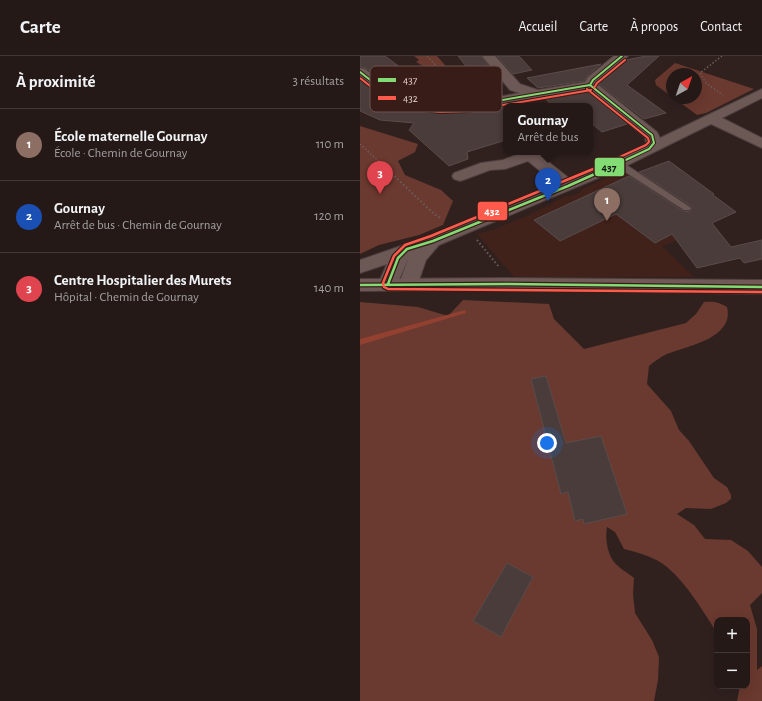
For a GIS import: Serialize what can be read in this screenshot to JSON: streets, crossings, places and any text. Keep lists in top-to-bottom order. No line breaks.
{"lines":["transit line 437","transit line 432"],"legend":["437","432"],"north":"top right","page":{"header":"Carte","nav":["Accueil","Carte","À propos","Contact"],"heading":["À proximité","3 résultats"],"popup":["Gournay","Arrêt de bus"],"list":[{"mark":"1","name":"École maternelle Gournay","note":"École · Chemin de Gournay","value":"110 m"},{"mark":"2","name":"Gournay","note":"Arrêt de bus · Chemin de Gournay","value":"120 m"},{"mark":"3","name":"Centre Hospitalier des Murets","note":"Hôpital · Chemin de Gournay","value":"140 m"}],"pins":["3","2","1"],"map_buttons":["+","−"]}}
